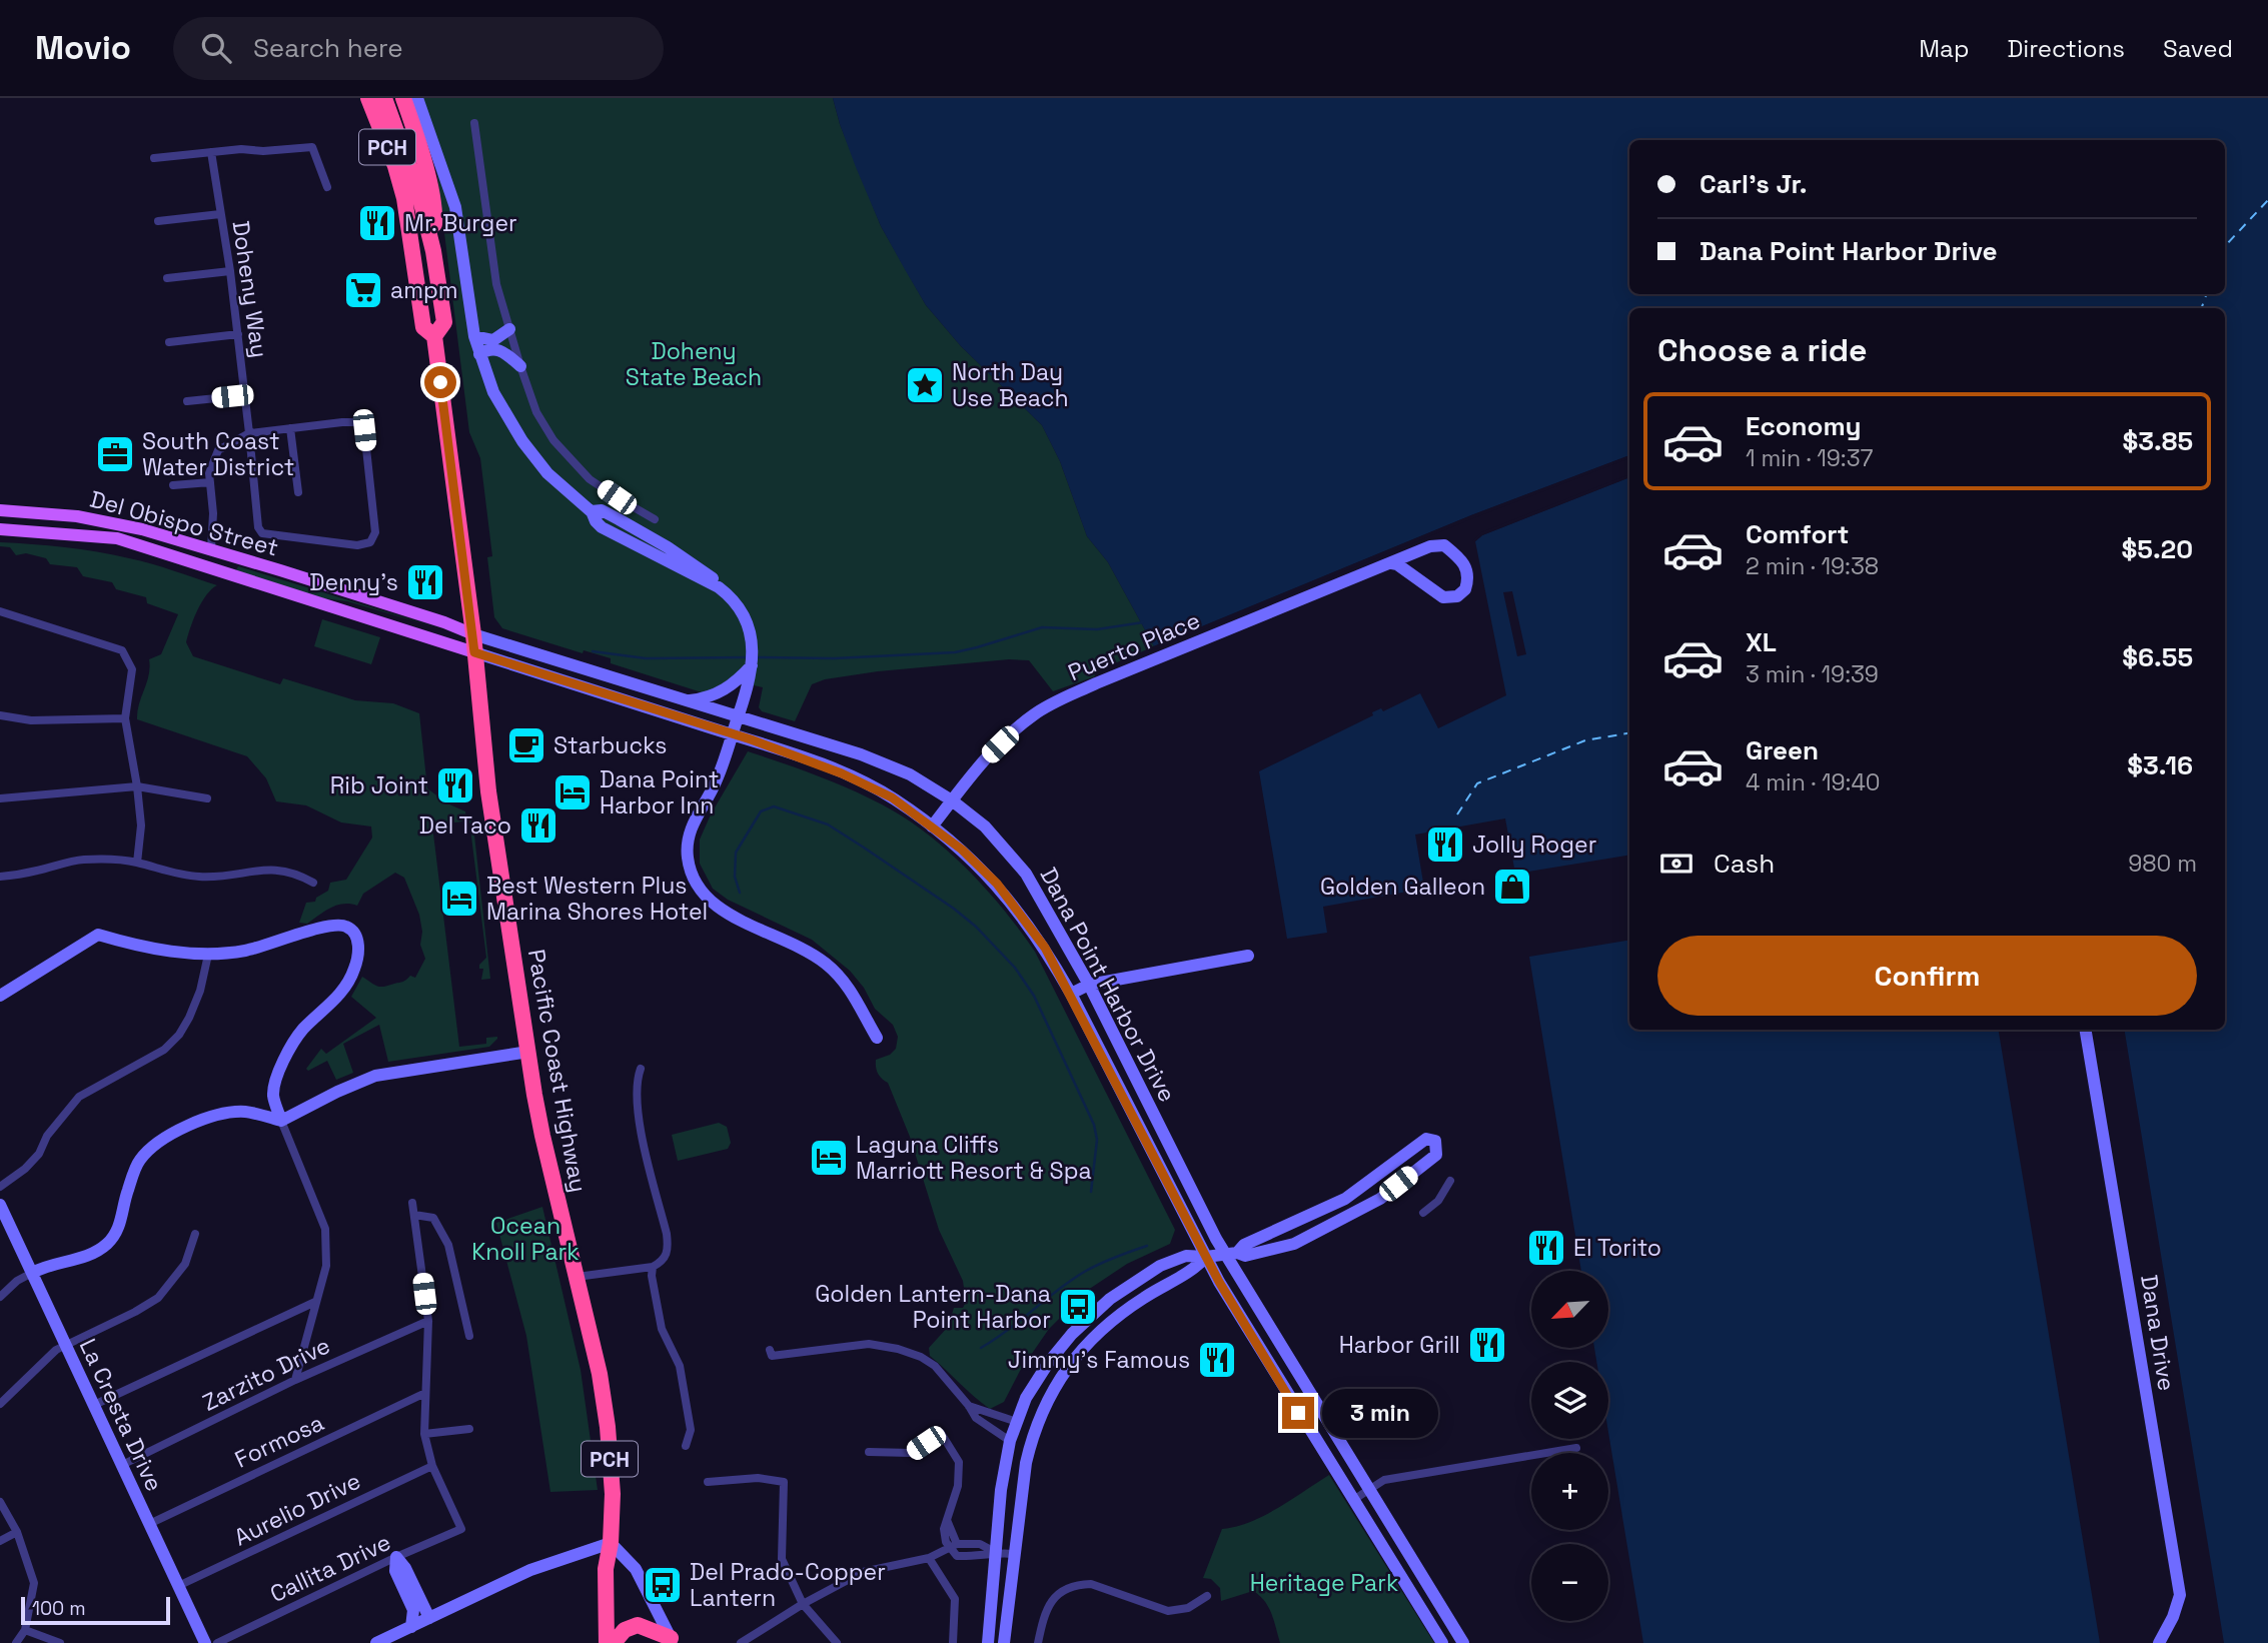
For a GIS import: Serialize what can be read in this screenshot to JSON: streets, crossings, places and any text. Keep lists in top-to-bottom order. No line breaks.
{"streets":{"highway":["PCH","Pacific Coast Highway"],"main road":["Del Obispo Street"],"street":["Doheny Way","Puerto Place","Dana Point Harbor Drive","Dana Drive","Zarzito Drive","La Cresta Drive","Formosa","Aurelio Drive","Callita Drive"]},"crossings":[["Doheny Way","Del Obispo Street"],["Del Obispo Street","Dana Point Harbor Drive"],["Del Obispo Street","Pacific Coast Highway"],["Puerto Place","Dana Point Harbor Drive"],["Dana Point Harbor Drive","Pacific Coast Highway"],["Zarzito Drive","La Cresta Drive"],["La Cresta Drive","Formosa"],["La Cresta Drive","Aurelio Drive"],["Aurelio Drive","Callita Drive"]],"parks":["Doheny State Beach","Ocean Knoll Park","Heritage Park"],"places":{"restaurant":["Mr. Burger","Denny's","Rib Joint","Del Taco","Jolly Roger","El Torito","Harbor Grill","Jimmy's Famous"],"supermarket":["ampm"],"place":["North Day Use Beach"],"office":["South Coast Water District"],"cafe":["Starbucks"],"hotel":["Dana Point Harbor Inn","Best Western Plus Marina Shores Hotel","Laguna Cliffs Marriott Resort & Spa"],"shop":["Golden Galleon"],"bus stop":["Golden Lantern-Dana Point Harbor","Del Prado-Copper Lantern"]},"scale_bar":"100 m","north":"bottom left","page":{"header":"Movio","search":"Search here","nav":["Map","Directions","Saved"],"banner":["Carl's Jr.","Dana Point Harbor Drive"],"heading":"Choose a ride","list":[{"name":"Economy","note":"1 min · 19:37","value":"$3.85"},{"name":"Comfort","note":"2 min · 19:38","value":"$5.20"},{"name":"XL","note":"3 min · 19:39","value":"$6.55"},{"name":"Green","note":"4 min · 19:40","value":"$3.16"}],"pay":["Cash","980 m"],"buttons":"Confirm","map_buttons":["+","−"],"bubble":"3 min","scale":"100 m"}}
